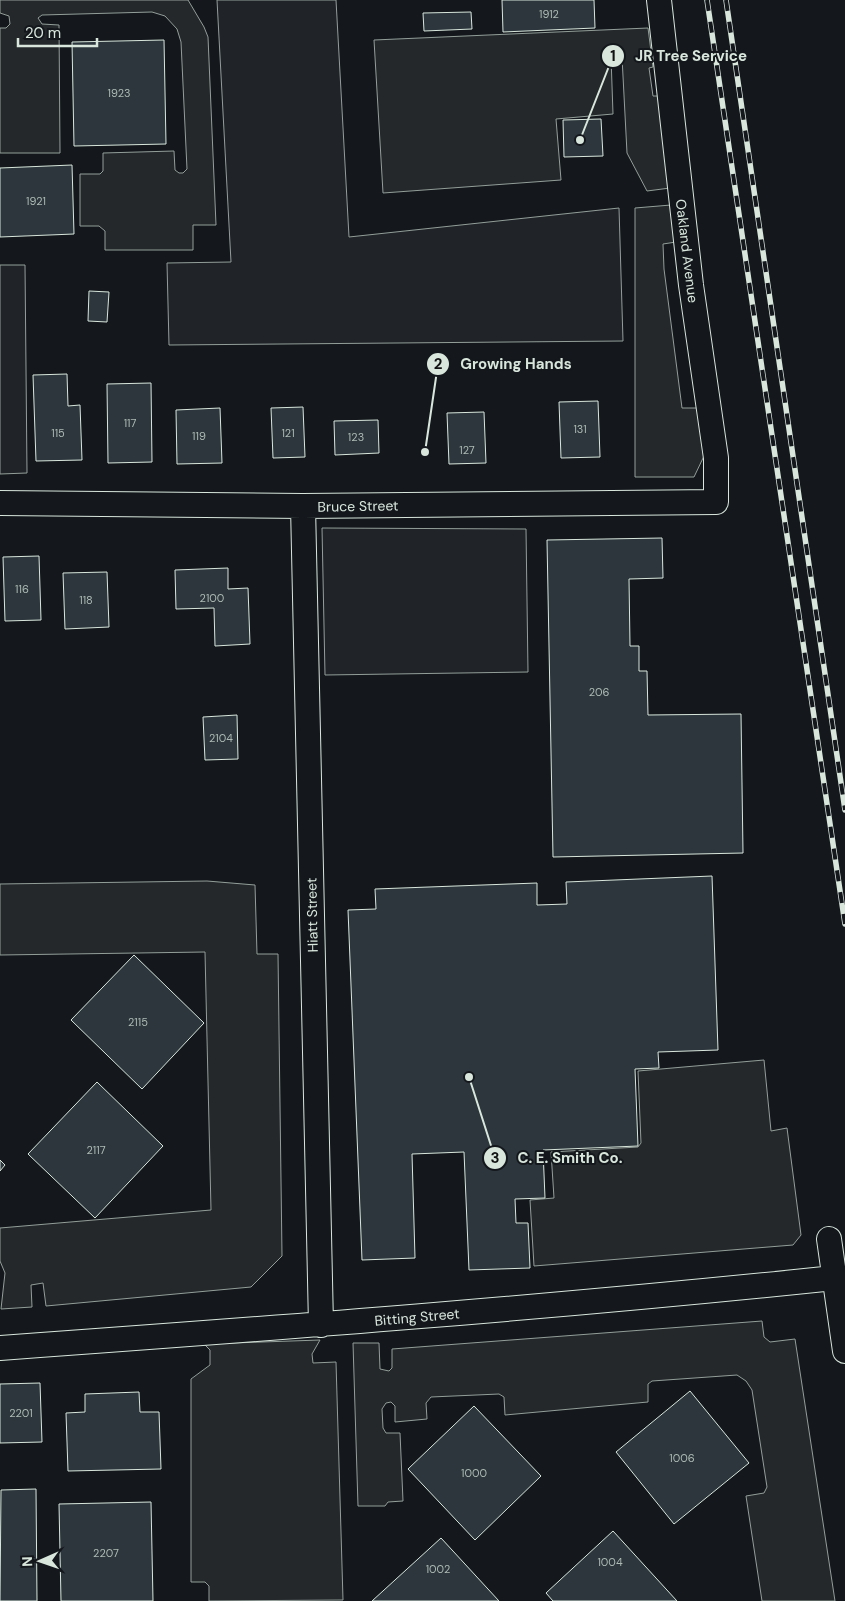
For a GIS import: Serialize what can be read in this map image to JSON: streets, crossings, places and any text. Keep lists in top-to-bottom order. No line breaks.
{"streets":{"street":["Oakland Avenue","Bruce Street","Hiatt Street","Bitting Street"]},"crossings":[["Oakland Avenue","Bruce Street"],["Bruce Street","Hiatt Street"],["Hiatt Street","Bitting Street"]],"places":["JR Tree Service","Growing Hands","C. E. Smith Co."],"house_numbers":["1912","1923","1921","117","131","115","121","119","123","127","116","2100","118","206","2104","2115","2117","2201","1006","1000","2207","1004","1002"],"scale_bar":"20 m","north":"left"}
